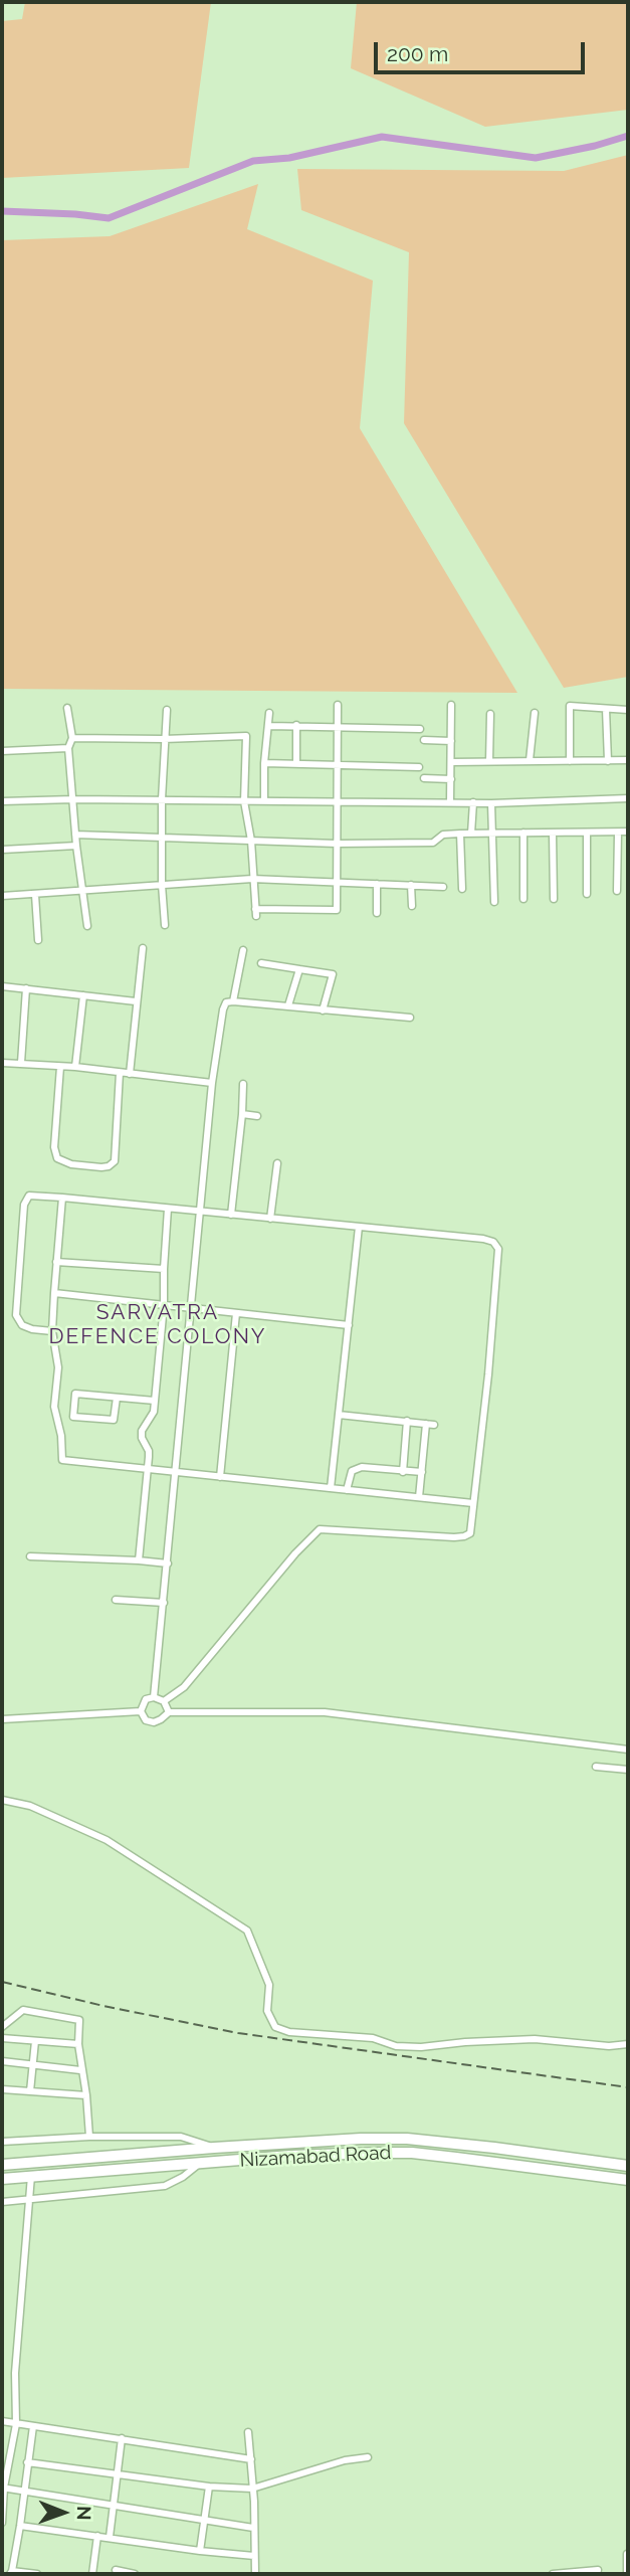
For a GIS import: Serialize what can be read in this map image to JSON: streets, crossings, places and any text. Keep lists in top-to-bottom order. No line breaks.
{"streets":{"highway":["Nizamabad Road"]},"districts":["SARVATRA DEFENCE COLONY"],"scale_bar":"200 m","north":"right"}
